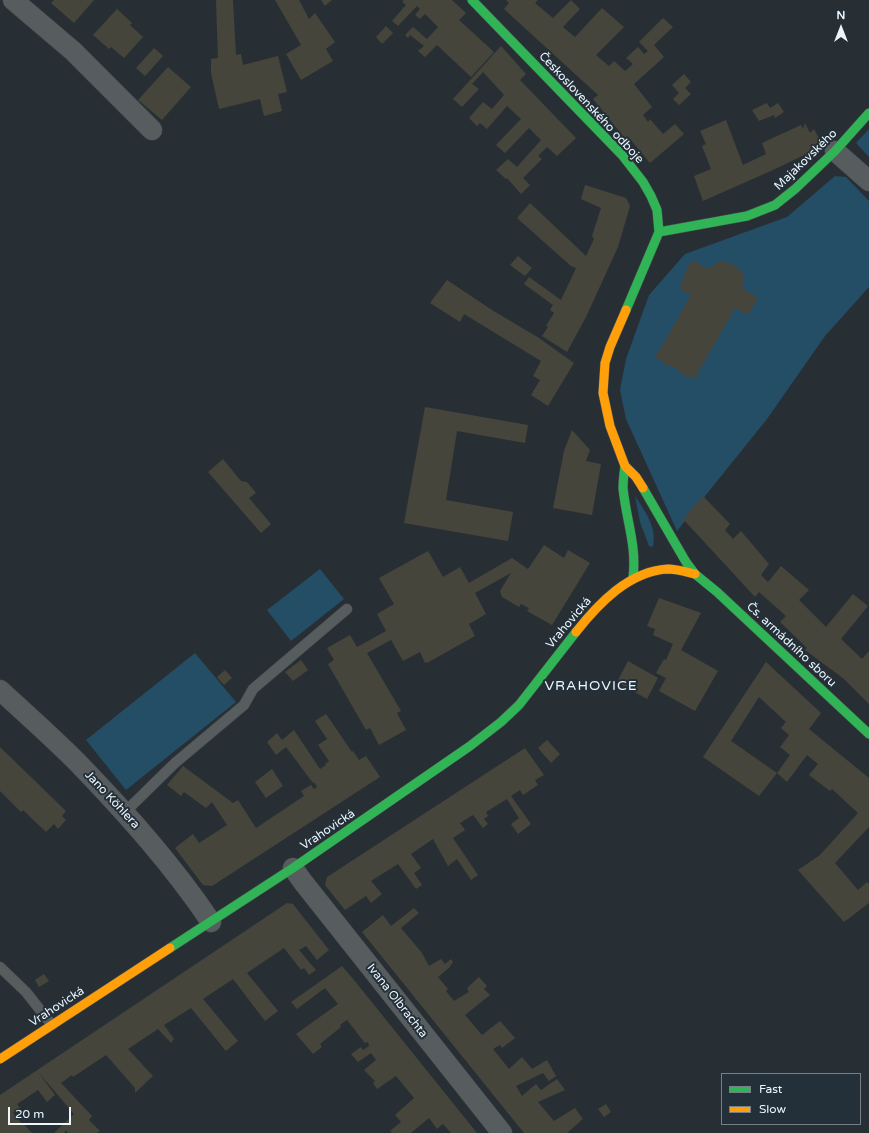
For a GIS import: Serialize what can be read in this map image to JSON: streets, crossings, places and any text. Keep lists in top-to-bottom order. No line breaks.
{"streets":{"street":["Československého odboje","Majakovského","Vrahovická","Čs. armádního sboru","Jano Köhlera","Ivana Olbrachta"]},"crossings":[["Československého odboje","Majakovského"],["Československého odboje","Vrahovická"],["Československého odboje","Čs. armádního sboru"],["Vrahovická","Čs. armádního sboru"],["Vrahovická","Jano Köhlera"],["Vrahovická","Ivana Olbrachta"]],"districts":["VRAHOVICE"],"legend":["Fast","Slow"],"scale_bar":"20 m","north":"top"}
